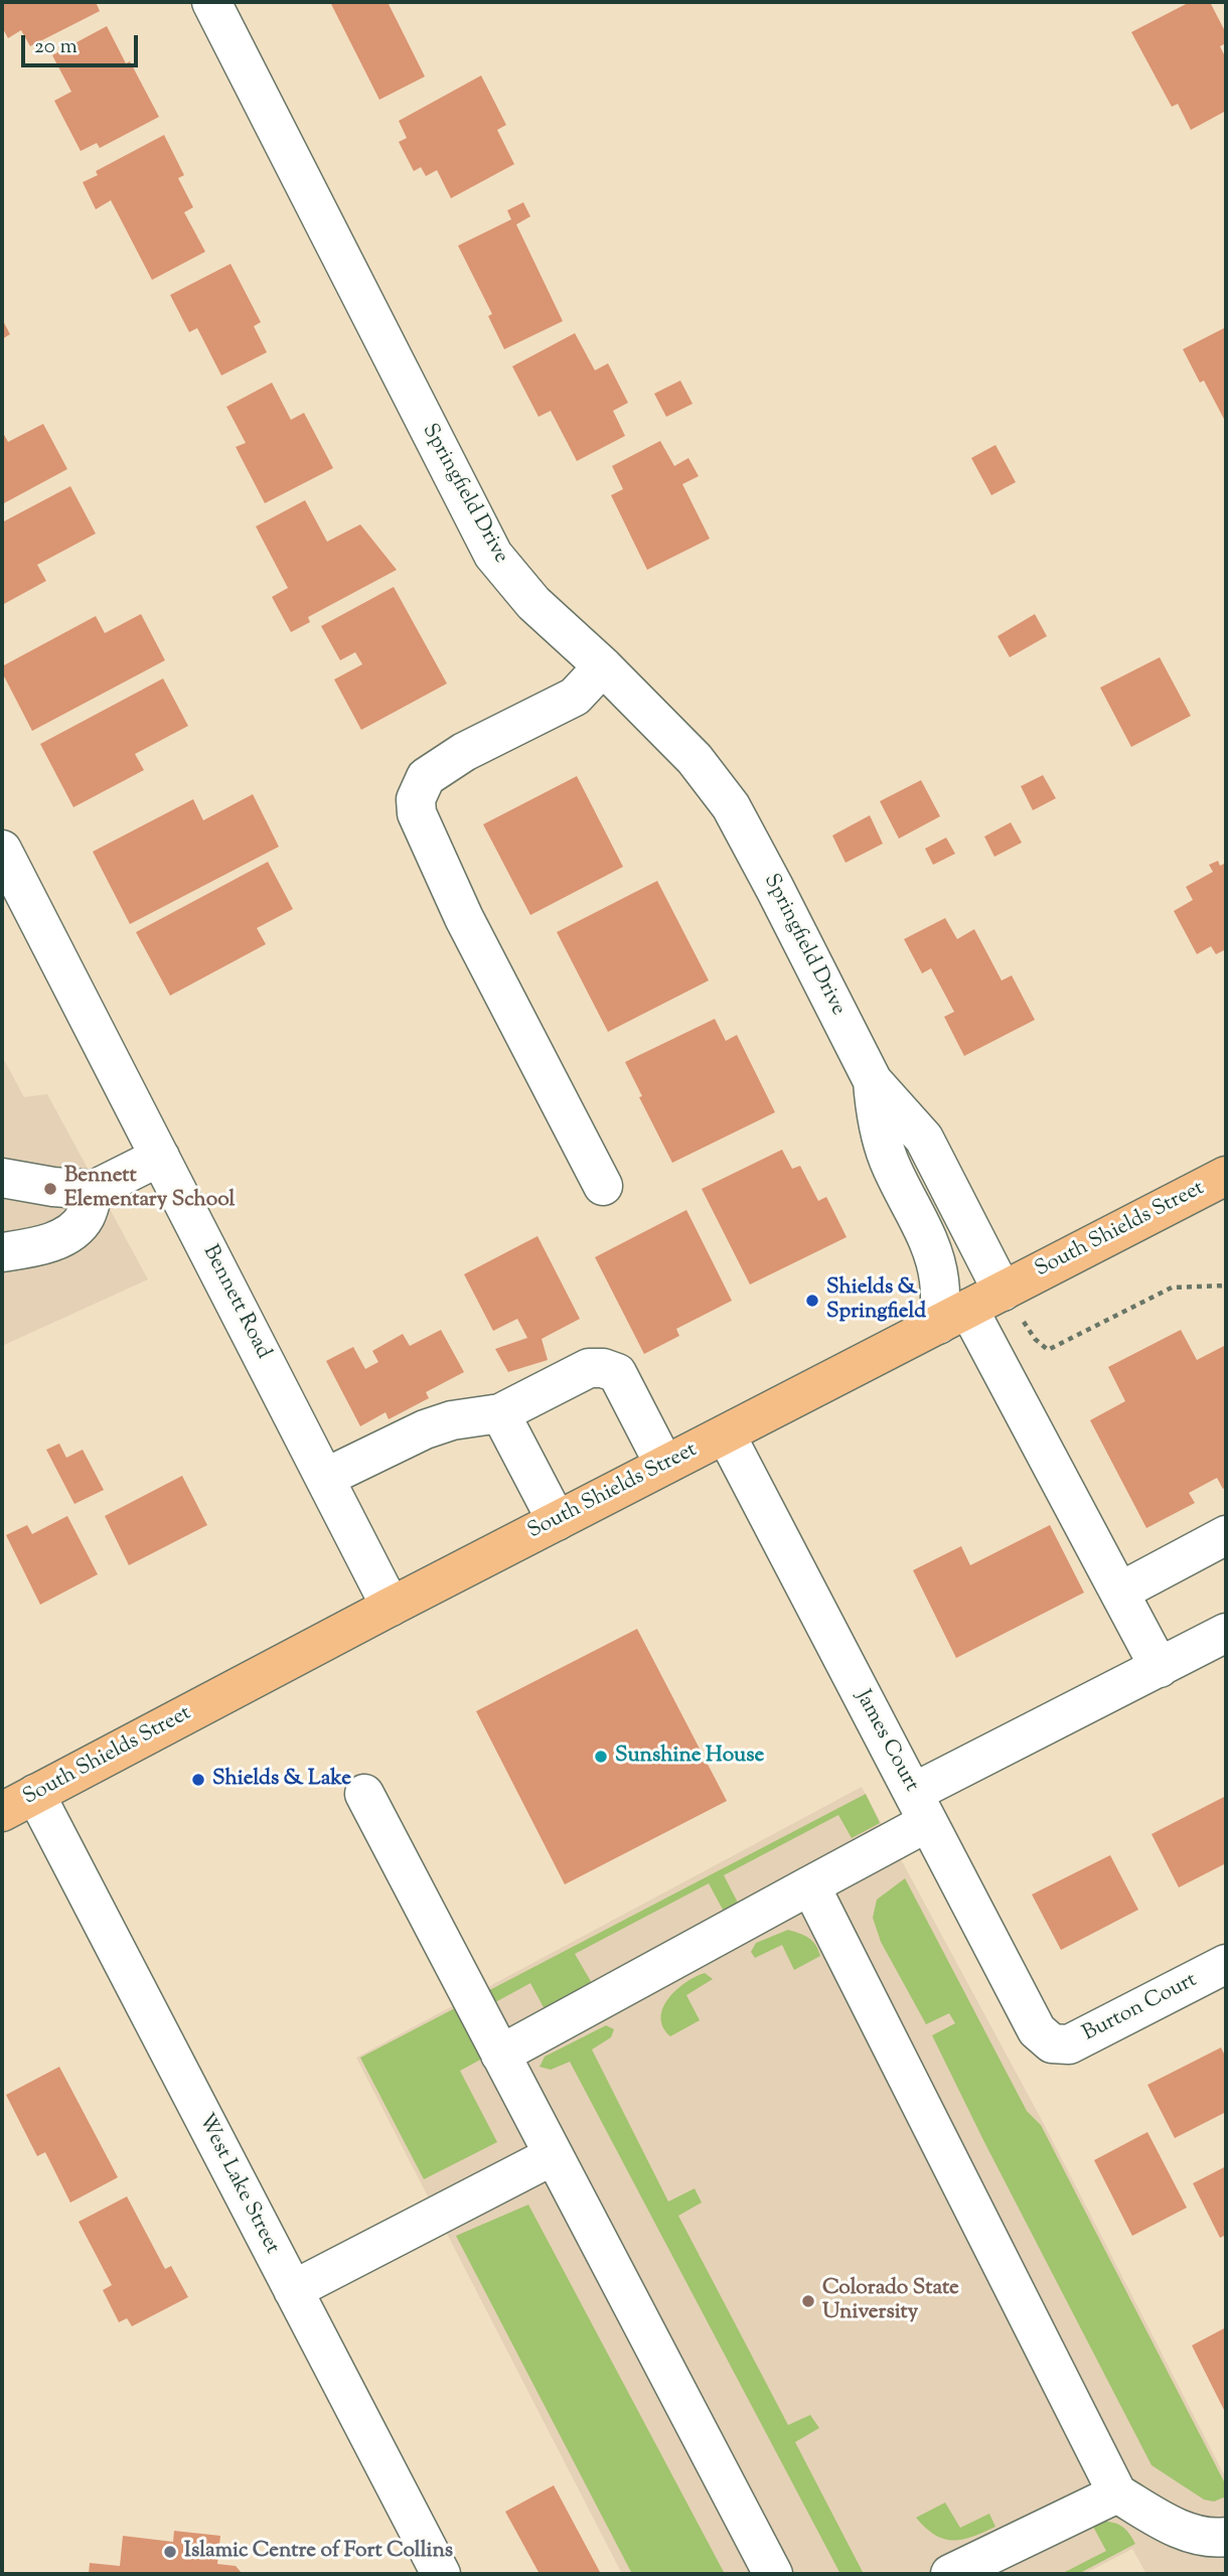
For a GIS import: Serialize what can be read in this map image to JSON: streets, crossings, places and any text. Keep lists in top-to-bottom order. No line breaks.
{"streets":{"main road":["South Shields Street"],"street":["Springfield Drive","Bennett Road","James Court","Burton Court","West Lake Street"]},"crossings":[["Springfield Drive","South Shields Street"],["South Shields Street","Bennett Road"],["South Shields Street","James Court"],["South Shields Street","West Lake Street"],["James Court","Burton Court"]],"places":["Bennett Elementary School","Shields & Springfield","Sunshine House","Shields & Lake","Colorado State University","Islamic Centre of Fort Collins"],"scale_bar":"20 m"}
